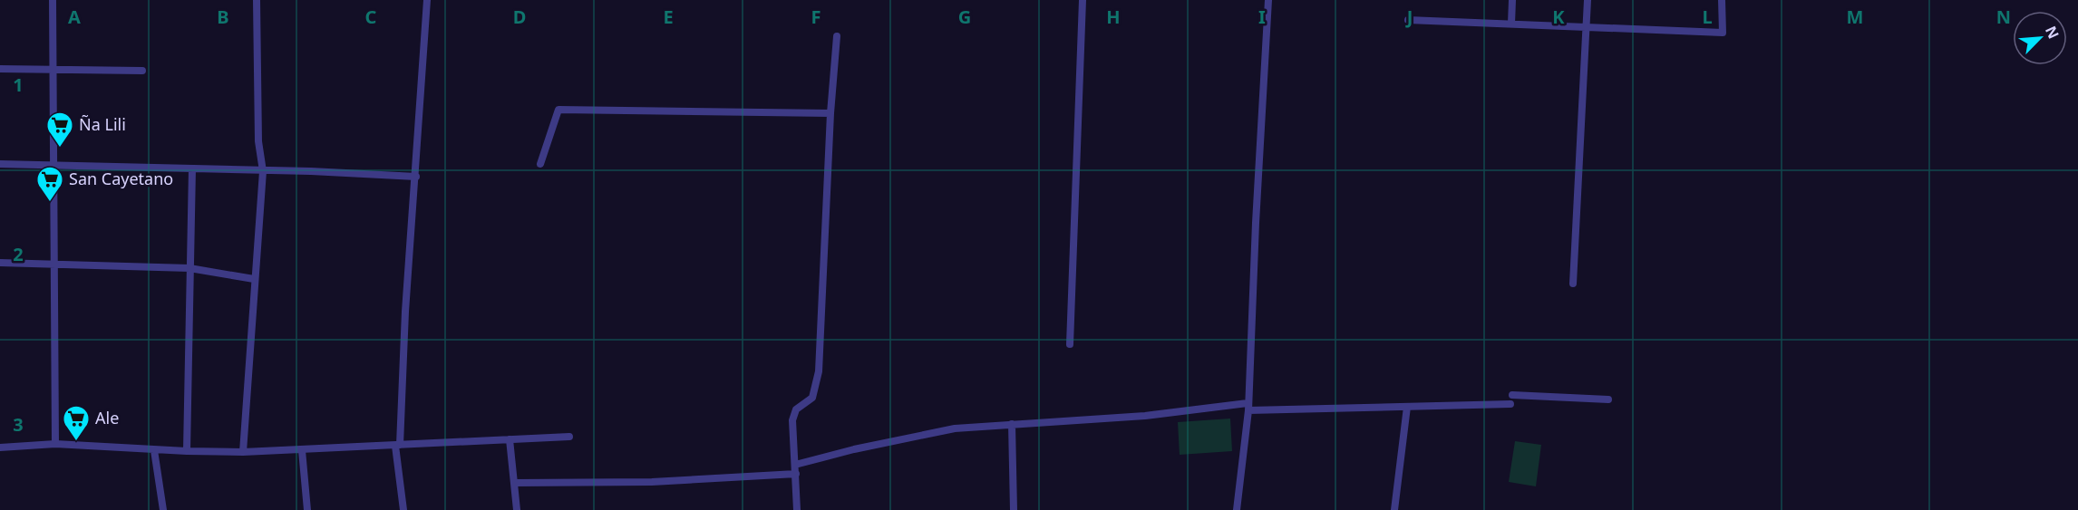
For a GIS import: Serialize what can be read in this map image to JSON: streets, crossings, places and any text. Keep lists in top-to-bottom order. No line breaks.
{"places":{"supermarket":["Ña Lili","San Cayetano","Ale"]},"north":"top right","grid":{"columns":["A","B","C","D","E","F","G","H","I","J","K","L","M","N"],"rows":["1","2","3"]}}
